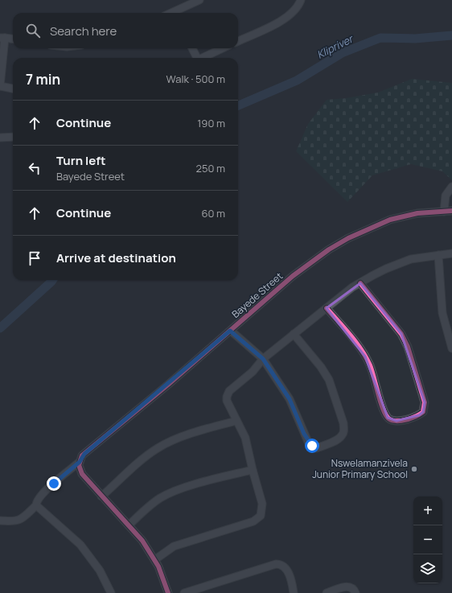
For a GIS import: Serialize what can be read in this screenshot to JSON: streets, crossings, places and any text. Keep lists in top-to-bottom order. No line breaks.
{"streets":{"street":["Bayede Street"]},"water":["Klipriver"],"places":["Nswelamanzivela Junior Primary School"],"page":{"search":"Search here","heading":["7 min","Walk · 500 m"],"list":[["Continue","190 m"],["Turn left","Bayede Street","250 m"],["Continue","60 m"],"Arrive at destination"],"map_buttons":["+","−"]}}
